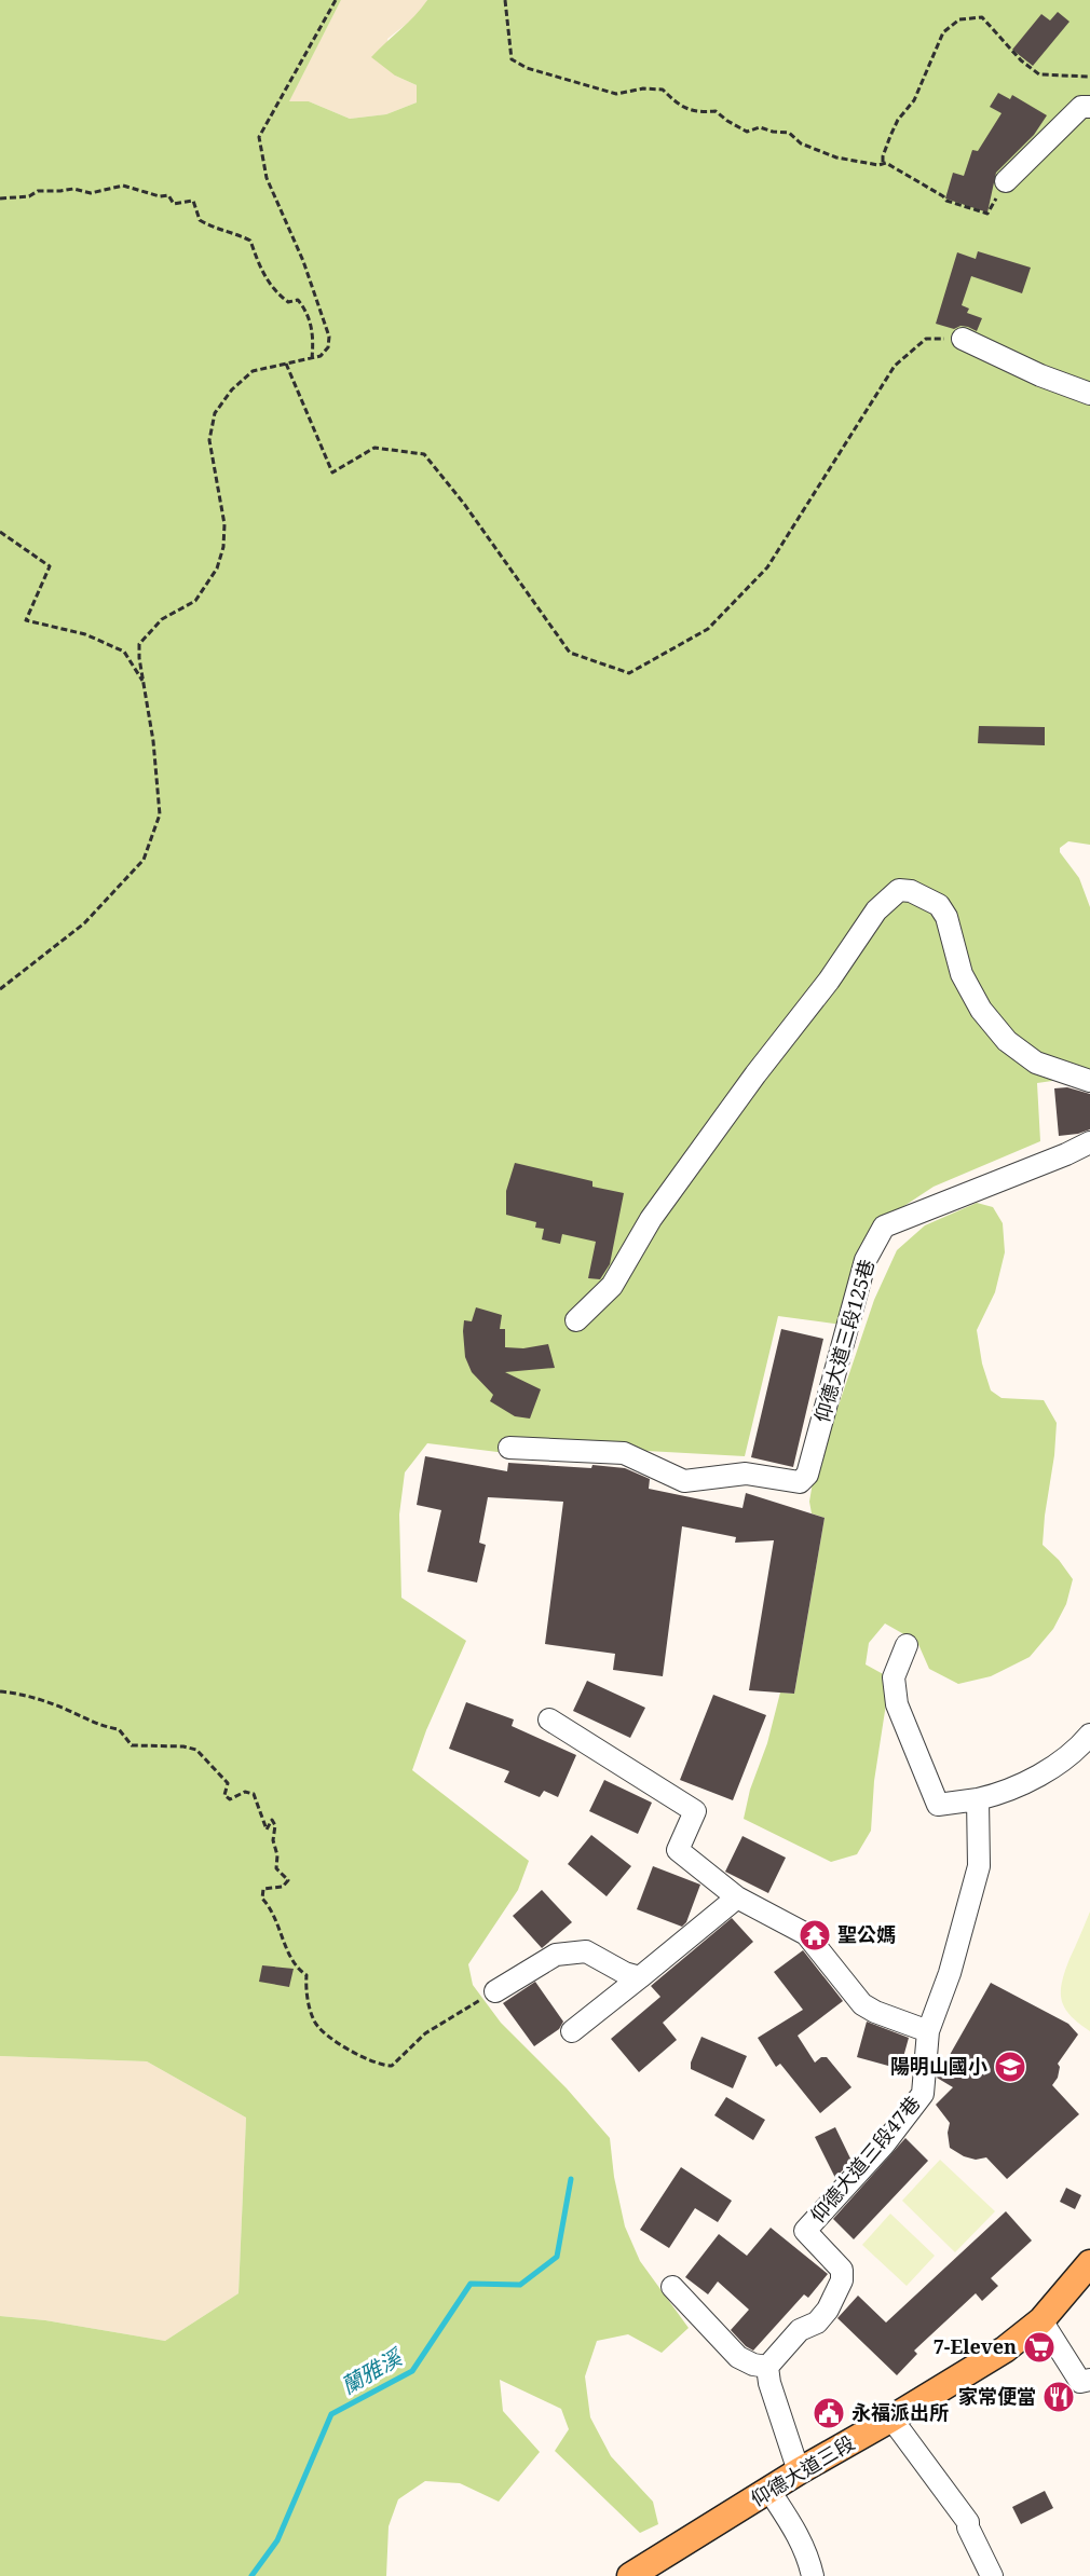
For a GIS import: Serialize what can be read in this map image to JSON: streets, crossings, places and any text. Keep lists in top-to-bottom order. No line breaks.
{"streets":{"main road":["仰德大道三段"],"street":["仰德大道三段125巷","仰德大道三段47巷"]},"water":["蘭雅溪"],"places":{"temple":["聖公媽"],"school or university":["陽明山國小"],"supermarket":["7-Eleven"],"restaurant":["家常便當"],"public building":["永福派出所"]}}
